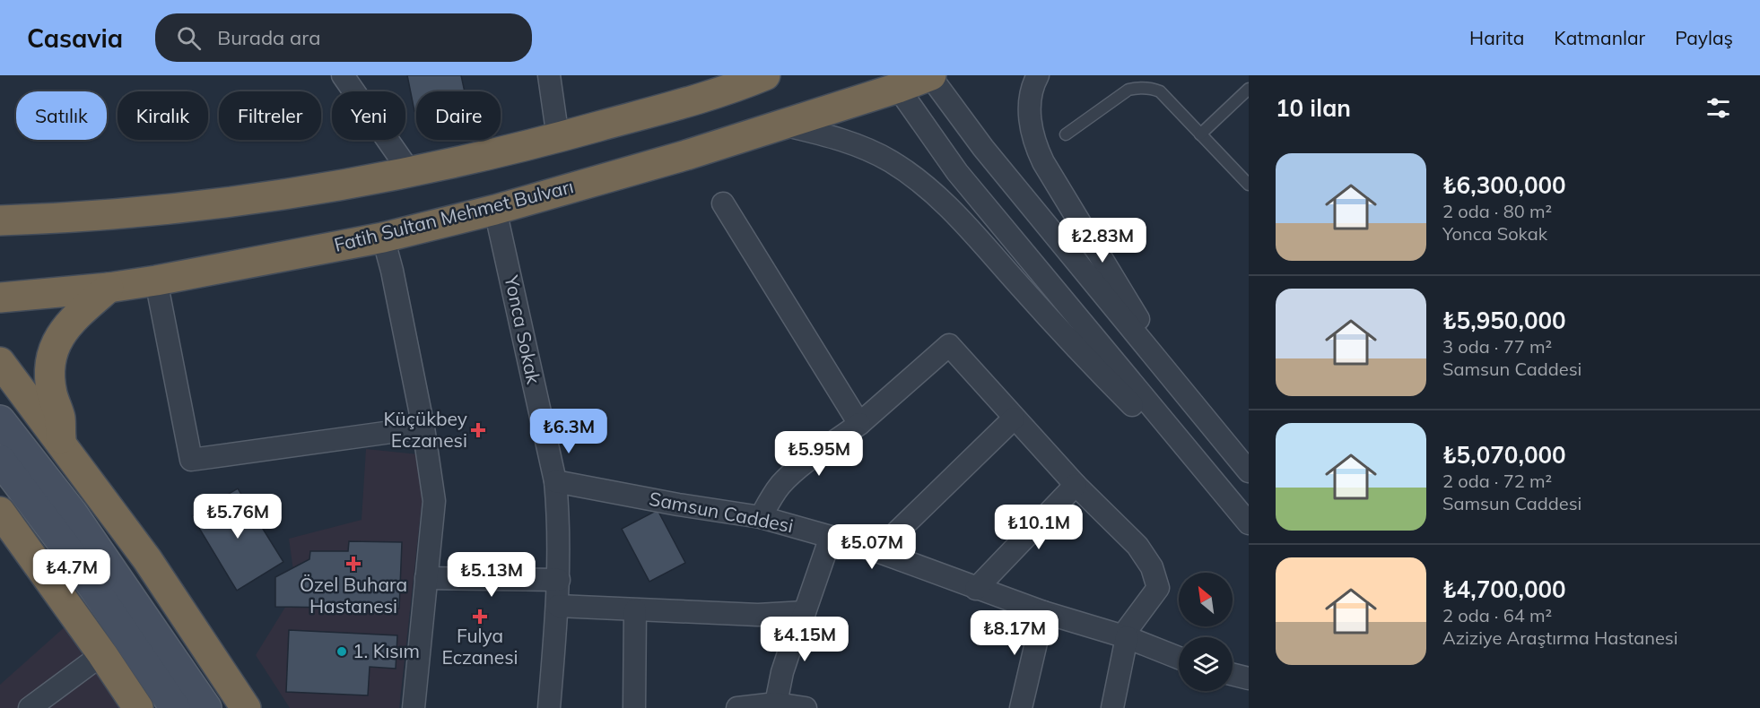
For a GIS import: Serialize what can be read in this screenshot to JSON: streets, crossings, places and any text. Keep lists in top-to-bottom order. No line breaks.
{"streets":{"highway":["Fatih Sultan Mehmet Bulvarı"],"street":["Yonca Sokak","Samsun Caddesi"]},"crossings":[["Fatih Sultan Mehmet Bulvarı","Yonca Sokak"],["Yonca Sokak","Samsun Caddesi"]],"places":{"health":["Küçükbey Eczanesi","Özel Buhara Hastanesi","Fulya Eczanesi"],"other":["1. Kısım"]},"north":"top left","page":{"header":"Casavia","search":"Burada ara","nav":["Harita","Katmanlar","Paylaş"],"heading":"10 ilan","chip":["Satılık","Kiralık","Filtreler","Yeni","Daire"],"list":[{"name":"₺6,300,000","note":"2 oda · 80 m² · Yonca Sokak"},{"name":"₺5,950,000","note":"3 oda · 77 m² · Samsun Caddesi"},{"name":"₺5,070,000","note":"2 oda · 72 m² · Samsun Caddesi"},{"name":"₺4,700,000","note":"2 oda · 64 m² · Aziziye Araştırma Hastanesi"}],"price":["₺2.83M","₺6.3M","₺5.95M","₺5.76M","₺10.1M","₺5.07M","₺4.7M","₺5.13M","₺8.17M","₺4.15M"]}}
